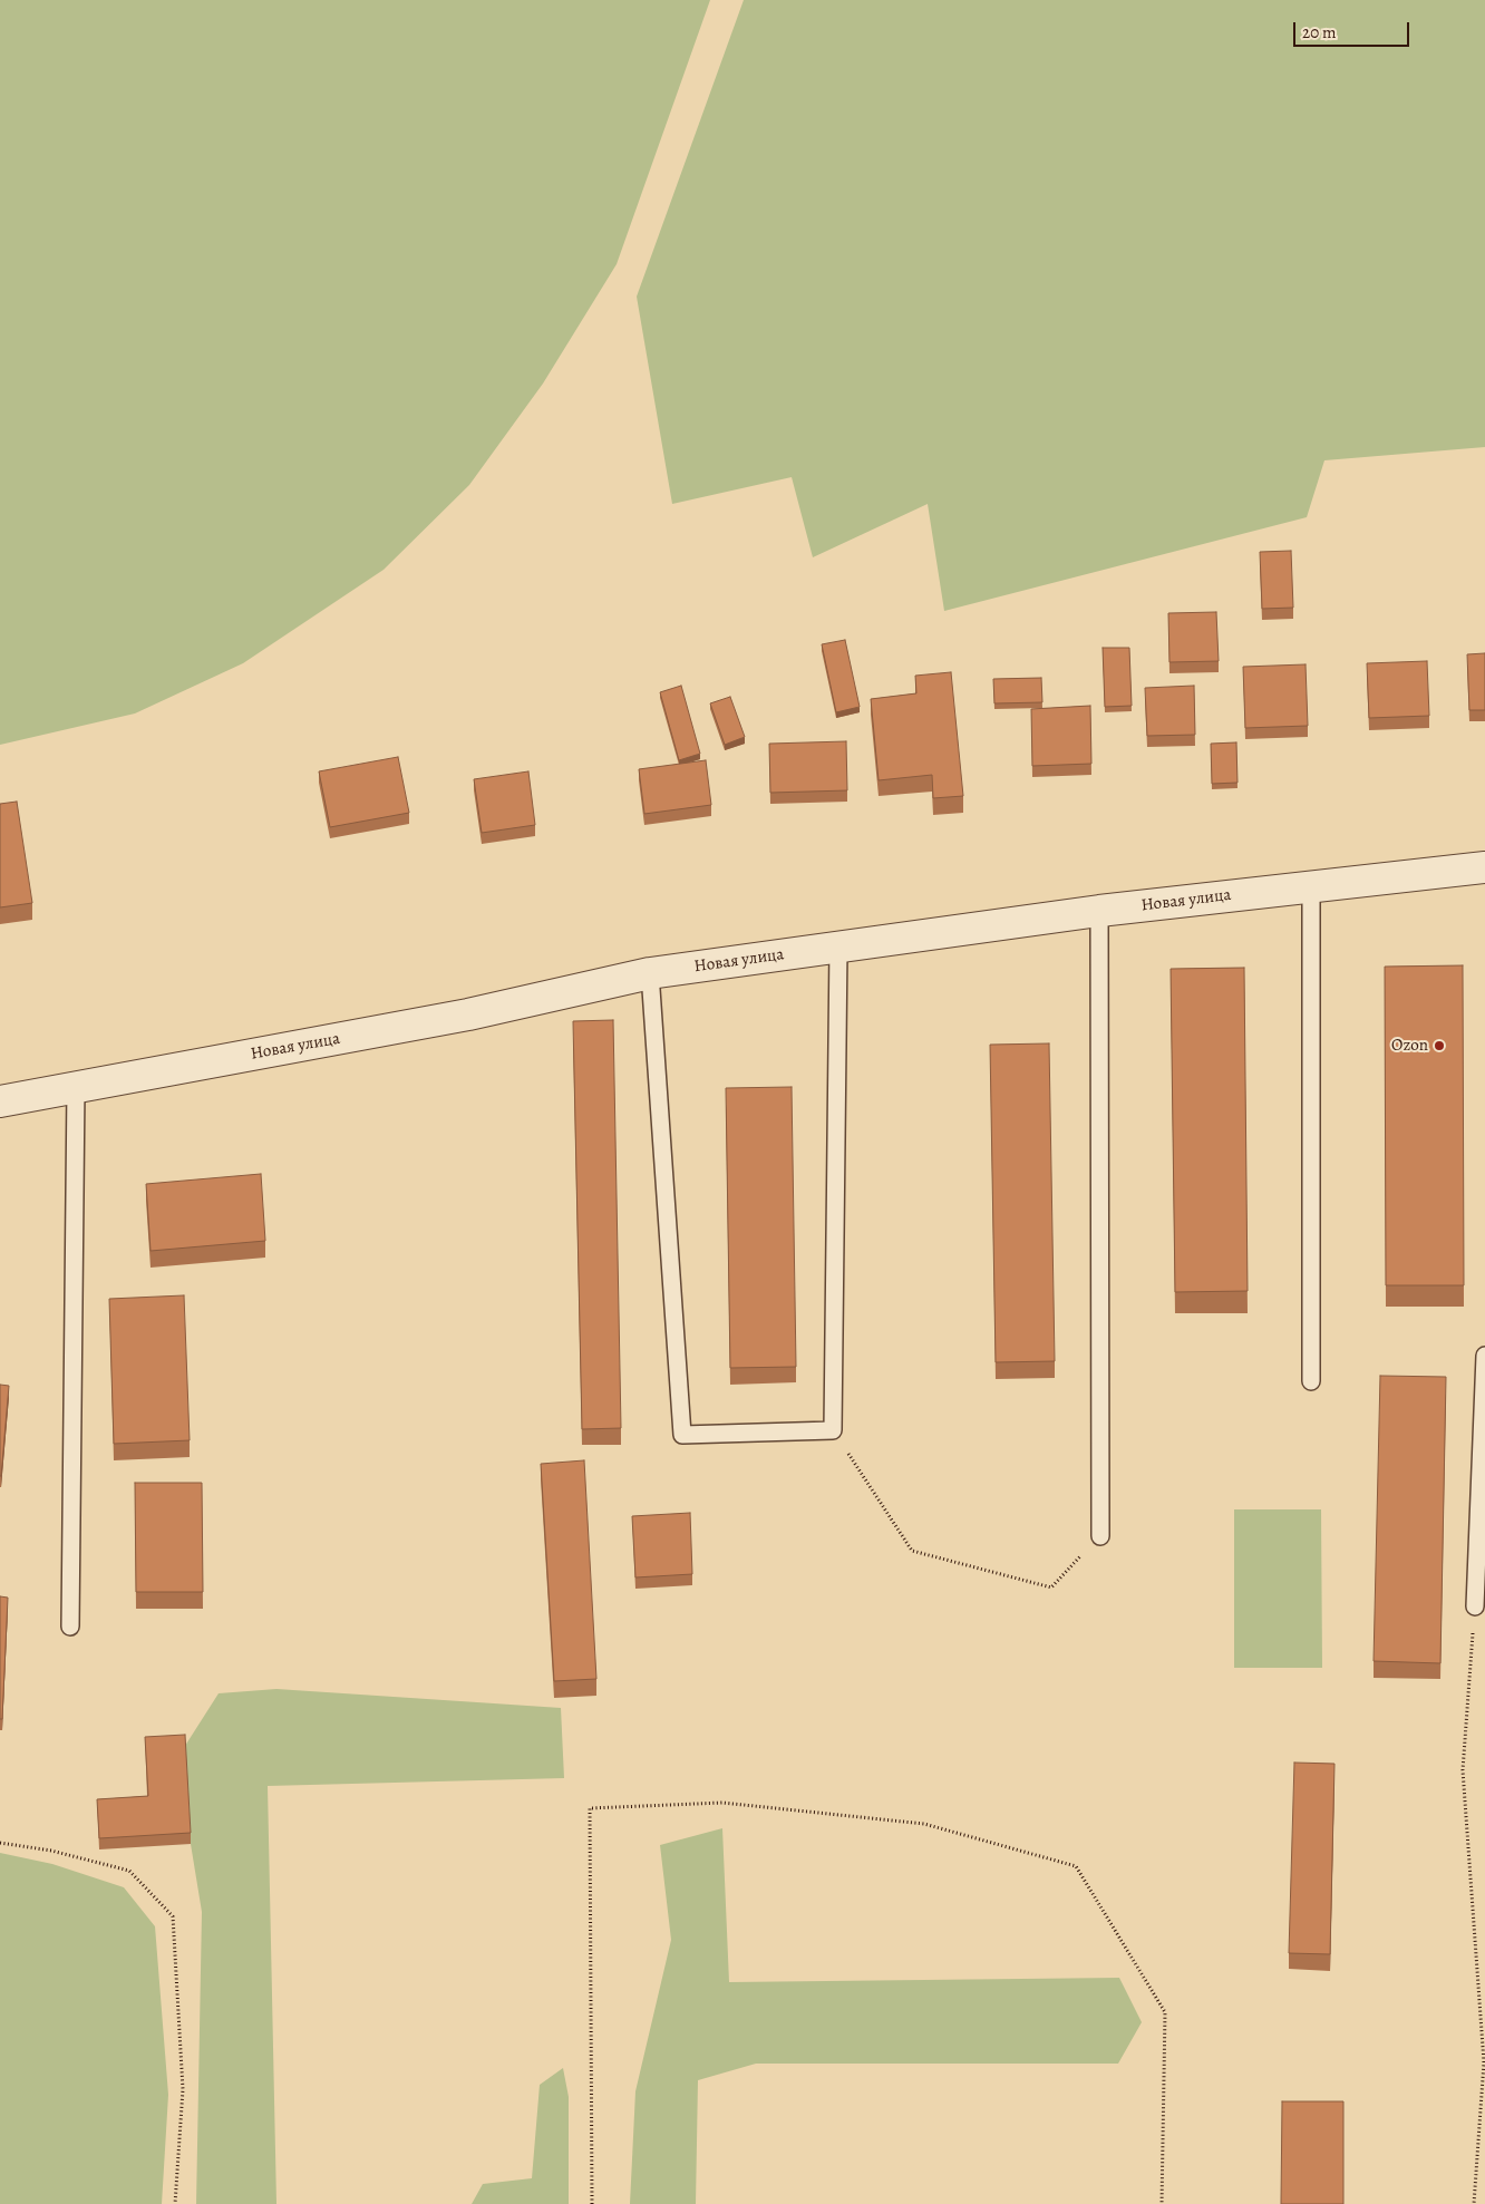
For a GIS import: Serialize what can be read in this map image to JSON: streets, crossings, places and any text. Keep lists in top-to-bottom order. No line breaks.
{"streets":{"street":["Новая улица"]},"places":["Ozon"],"scale_bar":"20 m"}
